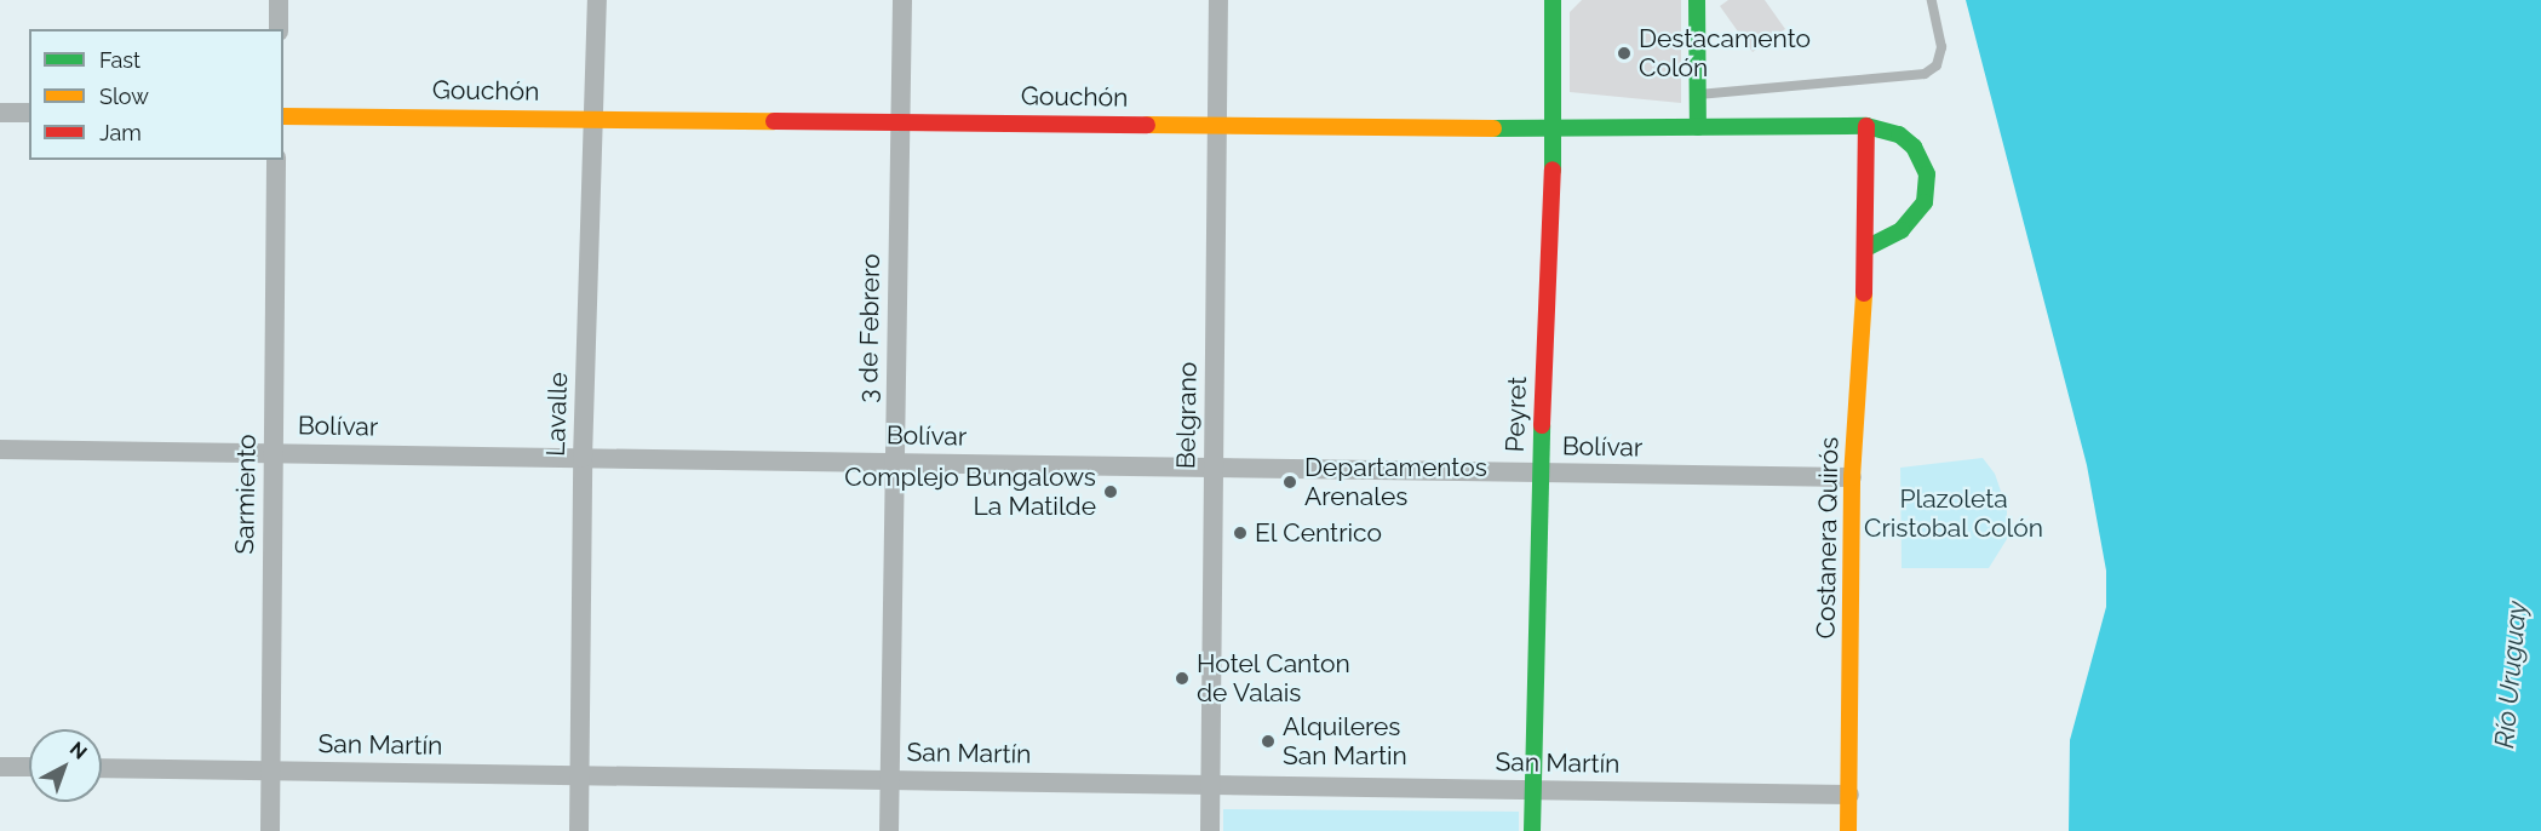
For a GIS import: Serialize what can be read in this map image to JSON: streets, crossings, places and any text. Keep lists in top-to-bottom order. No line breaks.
{"streets":{"street":["Gouchón","3 de Febrero","Lavalle","Peyret","Belgrano","Bolívar","Sarmiento","Costanera Quirós","San Martín"]},"crossings":[["Gouchón","3 de Febrero"],["Gouchón","Lavalle"],["Gouchón","Peyret"],["Gouchón","Belgrano"],["Gouchón","Costanera Quirós"],["3 de Febrero","Bolívar"],["3 de Febrero","San Martín"],["Lavalle","Bolívar"],["Lavalle","San Martín"],["Peyret","Bolívar"],["Peyret","San Martín"],["Belgrano","Bolívar"],["Belgrano","San Martín"],["Bolívar","Sarmiento"],["Bolívar","Costanera Quirós"],["Sarmiento","San Martín"],["Costanera Quirós","San Martín"]],"water":["Río Uruguay"],"parks":["Plazoleta Cristobal Colón"],"places":["Destacamento Colón","Departamentos Arenales","Complejo Bungalows La Matilde","El Centrico","Hotel Canton de Valais","Alquileres San Martin"],"legend":["Fast","Slow","Jam"],"north":"top right"}
